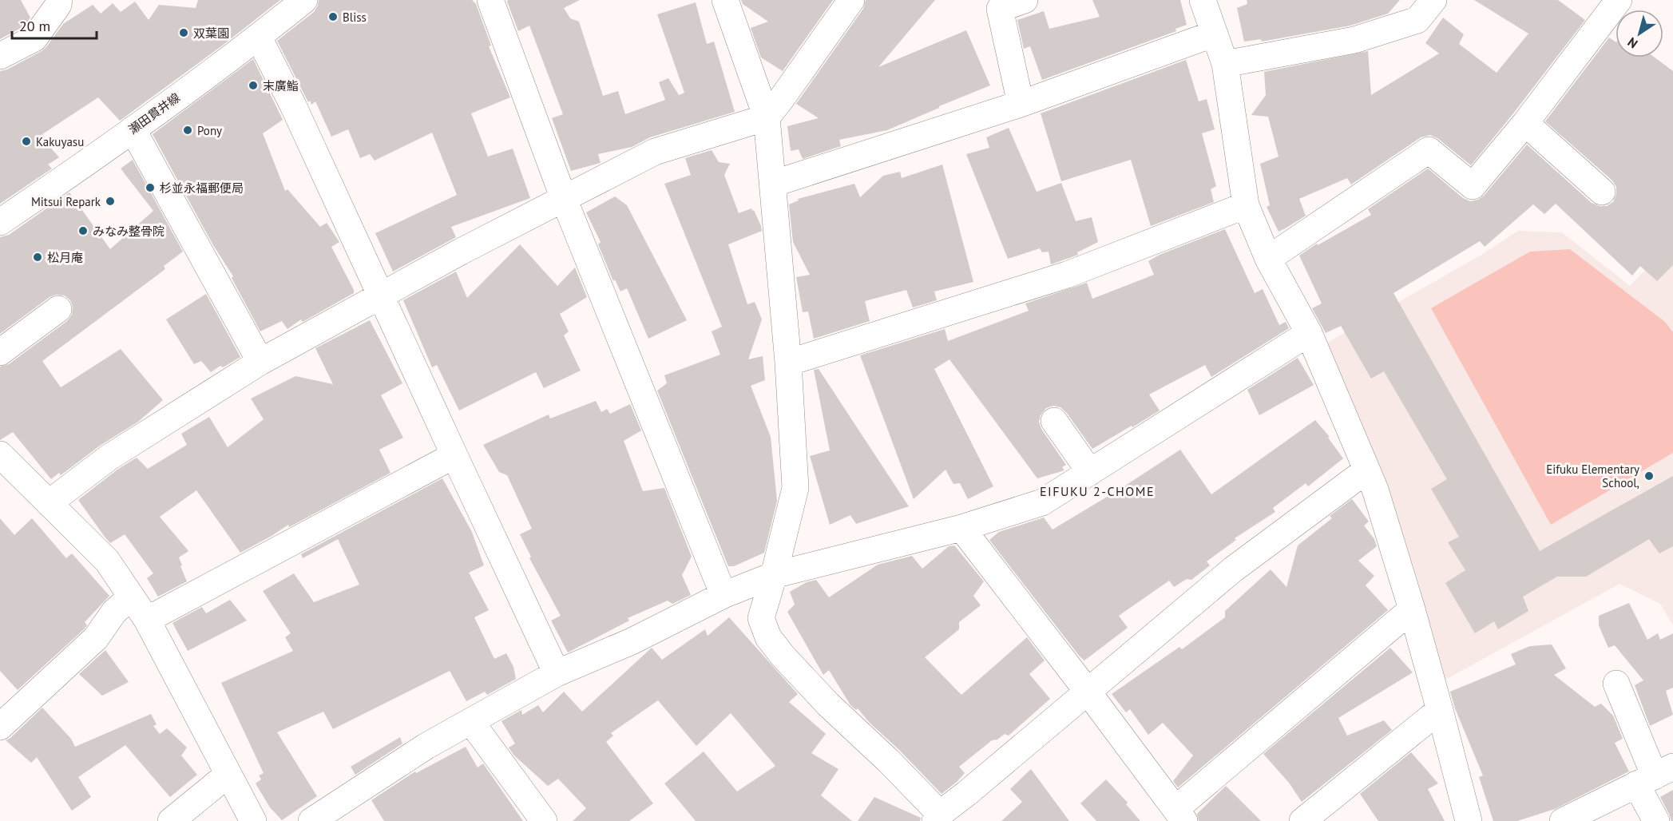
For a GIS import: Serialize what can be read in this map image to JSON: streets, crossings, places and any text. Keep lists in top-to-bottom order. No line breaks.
{"streets":{"street":["瀬田貫井線"]},"districts":["EIFUKU 2-CHOME"],"places":["Bliss","双葉園","末廣鮨","Pony","Kakuyasu","杉並永福郵便局","Mitsui Repark","みなみ整骨院","松月庵","Eifuku Elementary School,"],"scale_bar":"20 m","north":"bottom left"}
